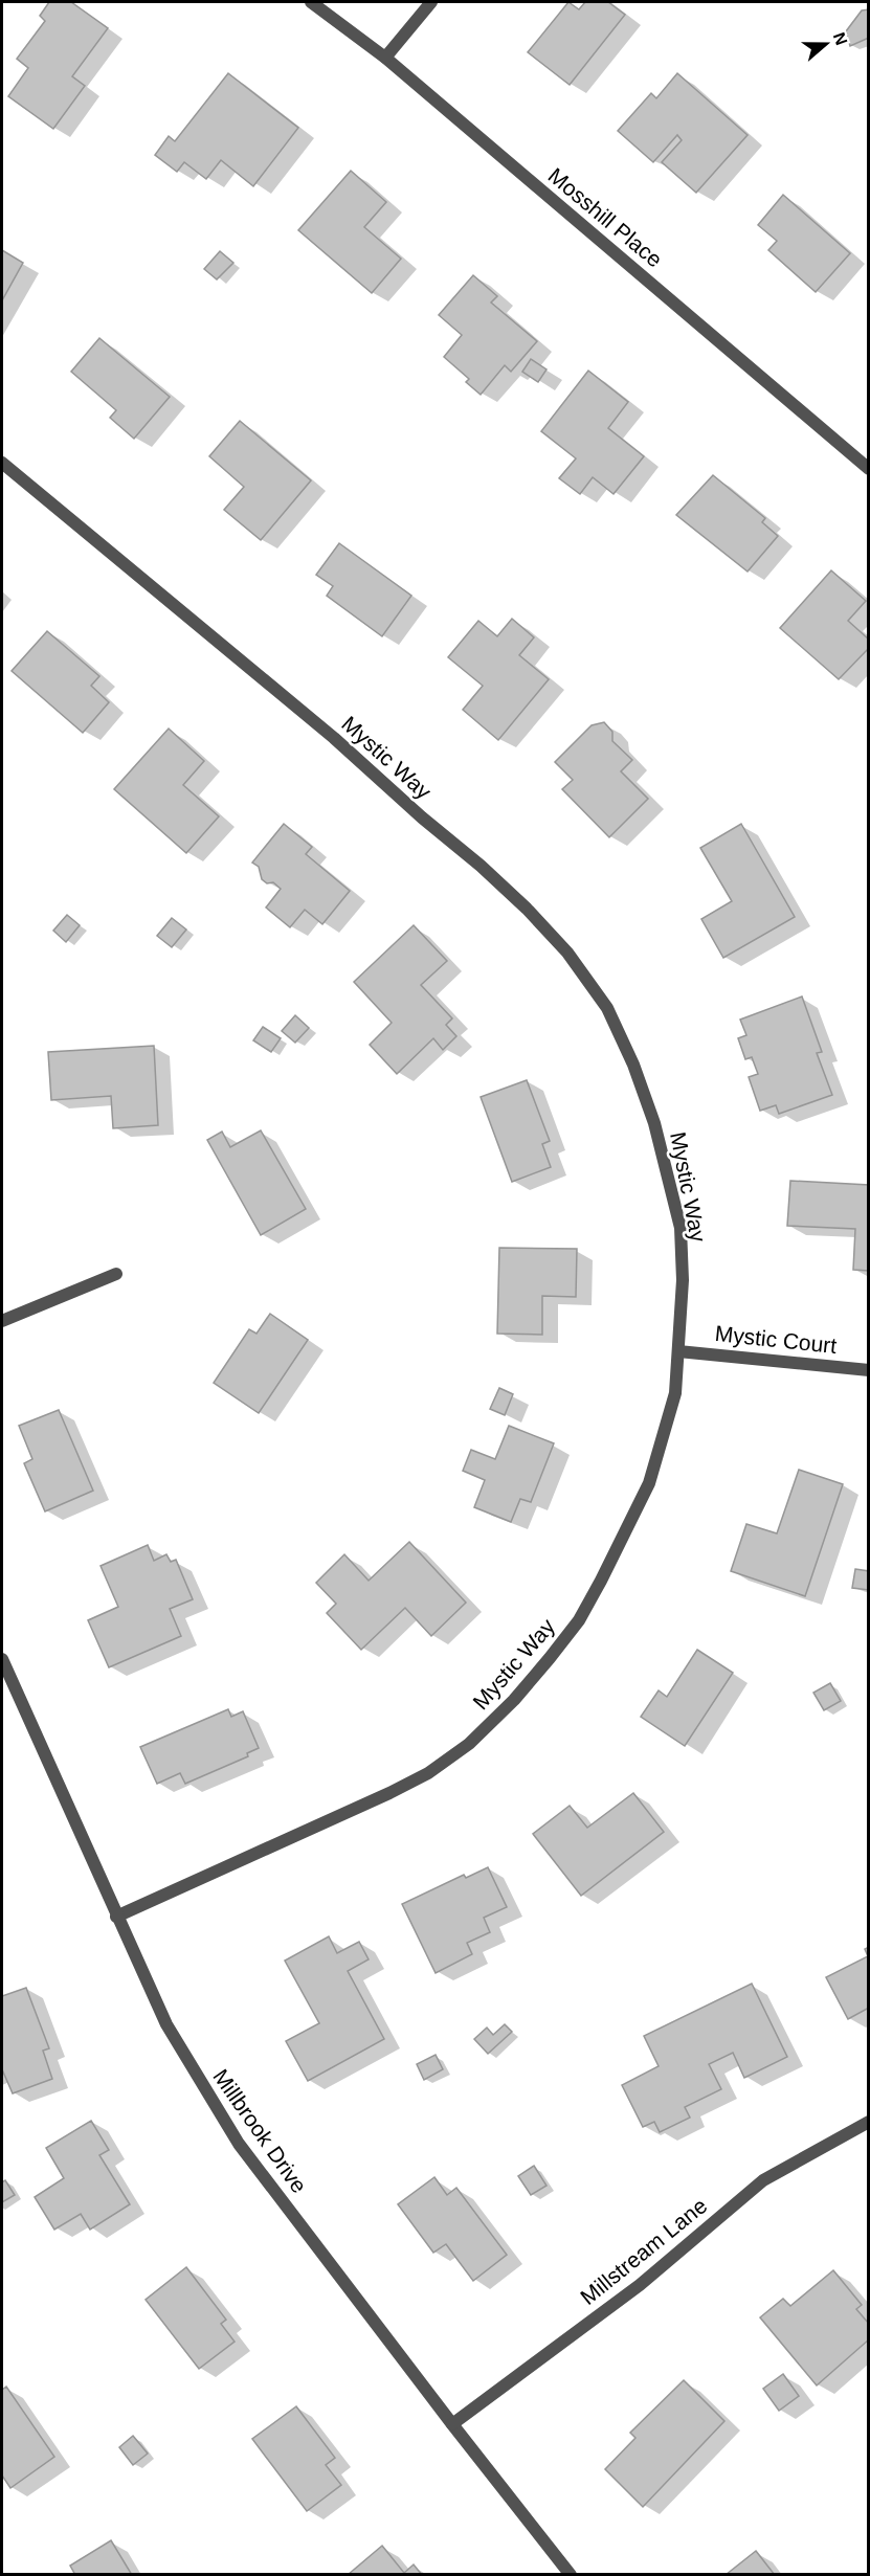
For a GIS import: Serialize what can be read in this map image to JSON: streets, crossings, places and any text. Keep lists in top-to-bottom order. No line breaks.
{"streets":{"street":["Mosshill Place","Mystic Way","Mystic Court","Millbrook Drive","Millstream Lane"]},"crossings":[["Mystic Way","Mystic Court"],["Mystic Way","Millbrook Drive"],["Millbrook Drive","Millstream Lane"]],"north":"right"}
